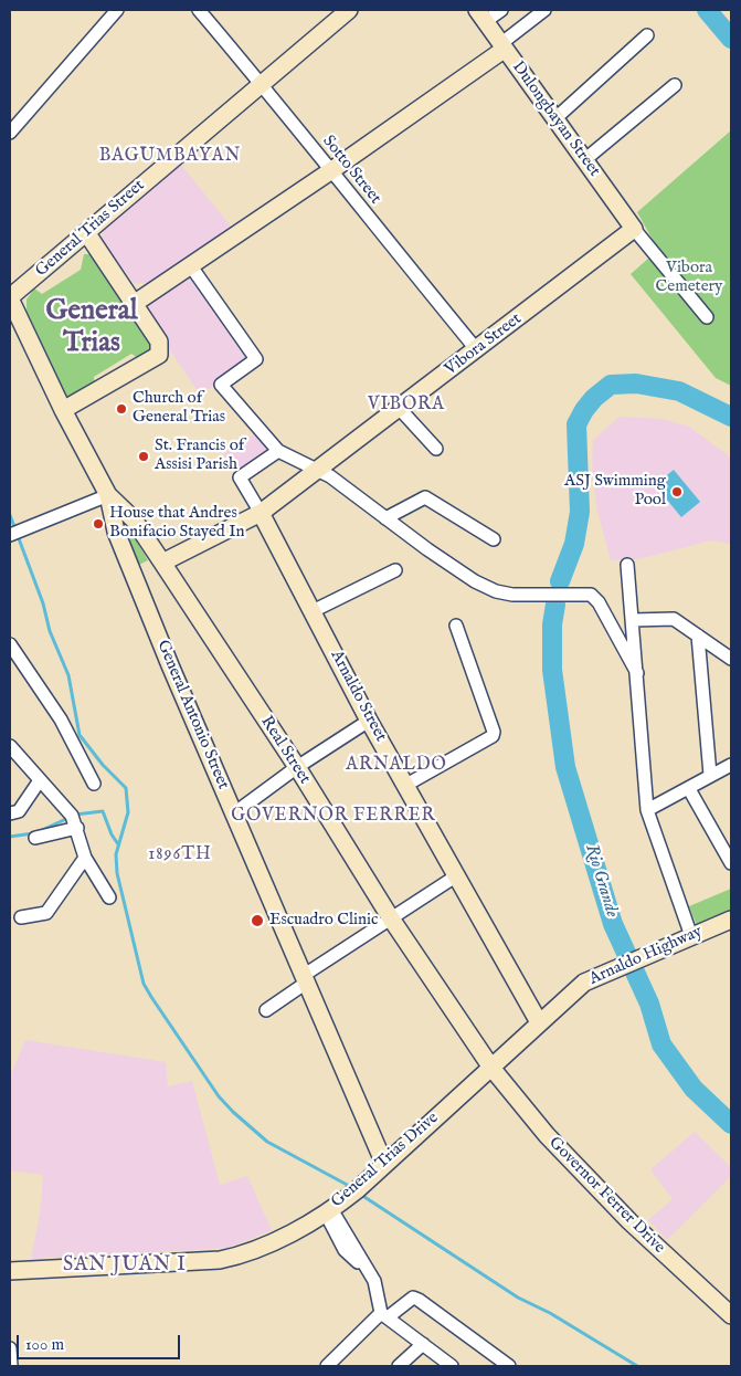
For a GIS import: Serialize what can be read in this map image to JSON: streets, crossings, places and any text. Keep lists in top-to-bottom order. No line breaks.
{"streets":{"main road":["Dulongbayan Street","General Trias Street","Vibora Street","Arnaldo Street","General Antonio Street","Real Street","Arnaldo Highway","General Trias Drive","Governor Ferrer Drive"],"street":["Sotto Street"]},"crossings":[["Dulongbayan Street","Vibora Street"],["Sotto Street","General Trias Street"],["Sotto Street","Vibora Street"],["General Trias Street","General Antonio Street"],["Vibora Street","Arnaldo Street"],["Vibora Street","Real Street"],["Arnaldo Street","Arnaldo Highway"],["General Antonio Street","Real Street"],["General Antonio Street","General Trias Drive"],["Real Street","Arnaldo Highway"],["Real Street","General Trias Drive"],["Real Street","Governor Ferrer Drive"],["Arnaldo Highway","General Trias Drive"],["Arnaldo Highway","Governor Ferrer Drive"],["General Trias Drive","Governor Ferrer Drive"]],"districts":["BAGUMBAYAN","General Trias","VIBORA","ARNALDO","GOVERNOR FERRER","1896TH","SAN JUAN I"],"water":["Rio Grande"],"parks":["Vibora Cemetery"],"places":["Church of General Trias","St. Francis of Assisi Parish","ASJ Swimming Pool","House that Andres Bonifacio Stayed In","Escuadro Clinic"],"scale_bar":"100 m"}
